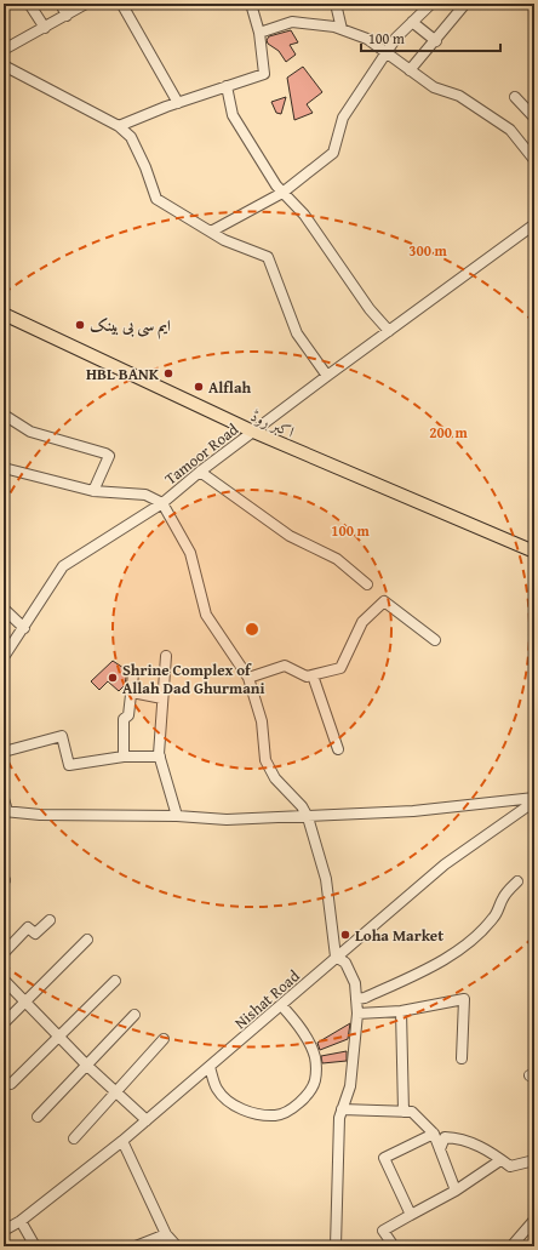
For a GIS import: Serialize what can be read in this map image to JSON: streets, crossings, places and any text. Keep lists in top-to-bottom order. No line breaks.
{"streets":{"main road":["اکبر روڈ"],"street":["Tamoor Road","Nishat Road"]},"crossings":[["اکبر روڈ","Tamoor Road"]],"places":["ایم سی بی بینک","HBL BANK","Alflah","Shrine Complex of Allah Dad Ghurmani","Loha Market"],"scale_bar":"100 m","rings":["300 m","200 m","100 m"]}
